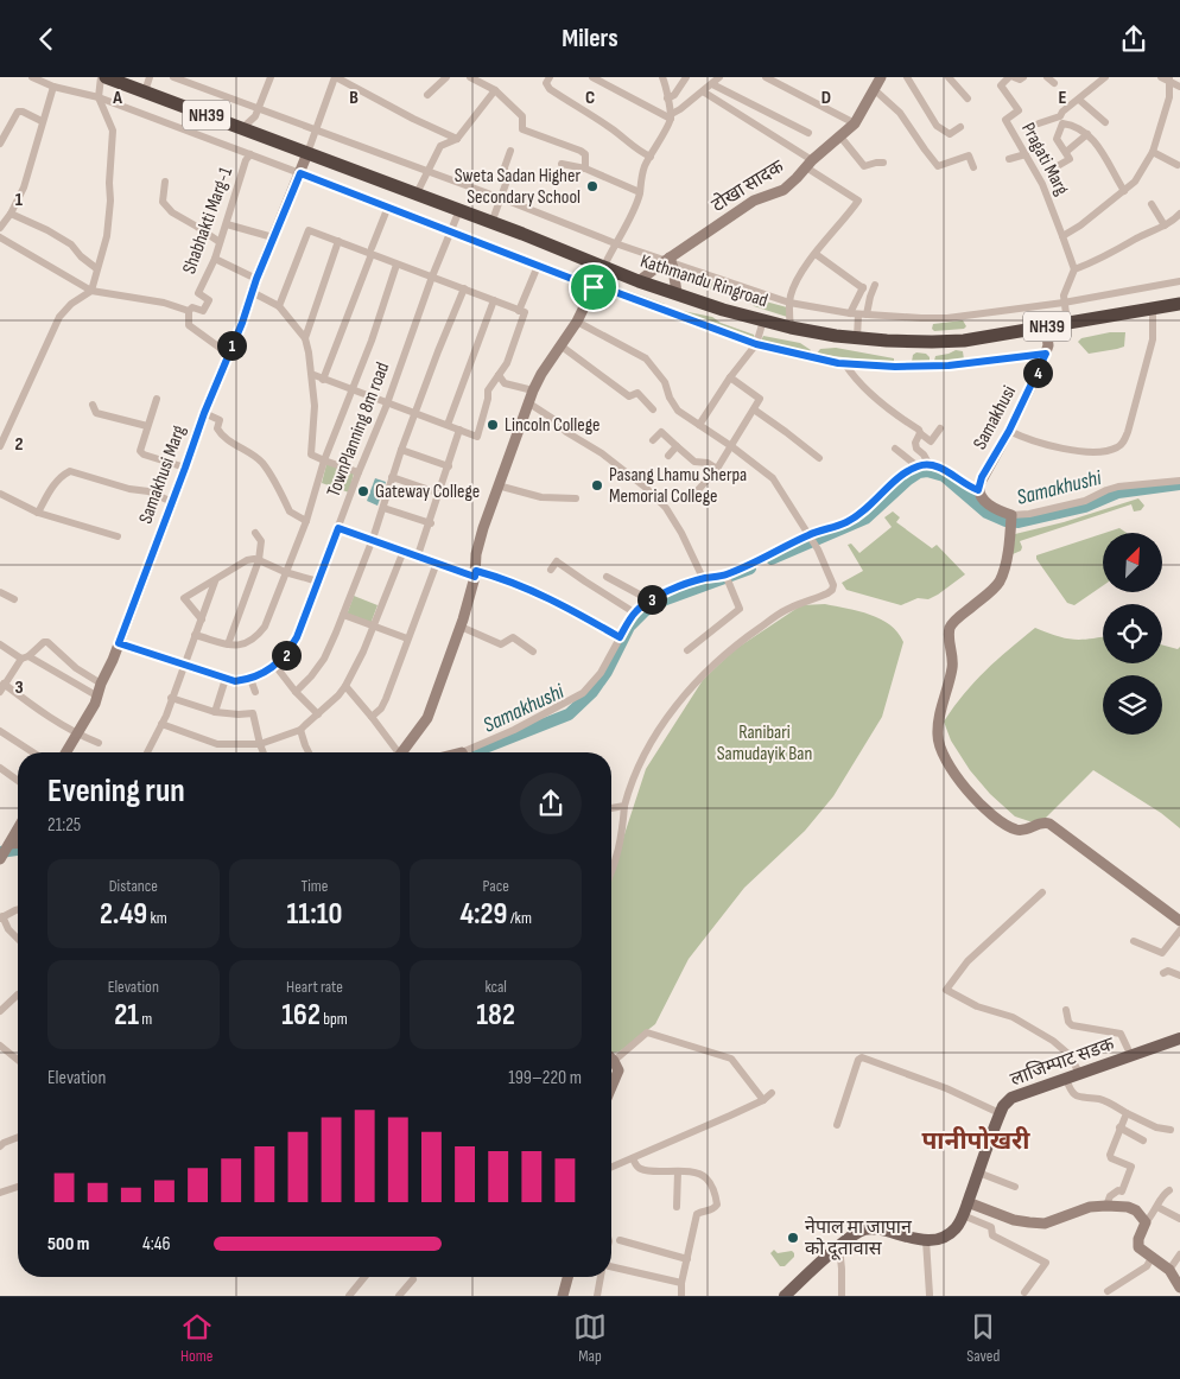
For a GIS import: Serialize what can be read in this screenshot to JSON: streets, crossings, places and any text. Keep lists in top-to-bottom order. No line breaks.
{"streets":{"highway":["NH39","Kathmandu Ringroad"],"main road":["लाजिम्पाट सडक"],"street":["Pragati Marg","टोखा सादक","Shabhakti Marg-1","Samakhusi","TownPlanning 8m road","Samakhusi Marg"]},"crossings":[["टोखा सादक","Kathmandu Ringroad"],["Kathmandu Ringroad","Samakhusi"],["Kathmandu Ringroad","TownPlanning 8m road"],["Kathmandu Ringroad","Samakhusi Marg"]],"districts":["पानीपोखरी"],"water":["Samakhushi"],"parks":["Ranibari Samudayik Ban"],"places":["Sweta Sadan Higher Secondary School","Lincoln College","Pasang Lhamu Sherpa Memorial College","Gateway College","नेपाल मा जापान को दूतावास"],"north":"top right","page":{"header":"Milers","pins":["1","4","3","2"],"heading":["Evening run","21:25"],"stats":[["Distance","2.49 km"],["Time","11:10"],["Pace","4:29 /km"],["Elevation","21 m"],["Heart rate","162 bpm"],["kcal","182"]],"chart":["Elevation","199–220 m"],"list":[{"name":"500 m","note":"4:46"}],"tabs":["Home","Map","Saved"]},"grid":{"columns":["A","B","C","D","E"],"rows":["1","2","3"]}}
